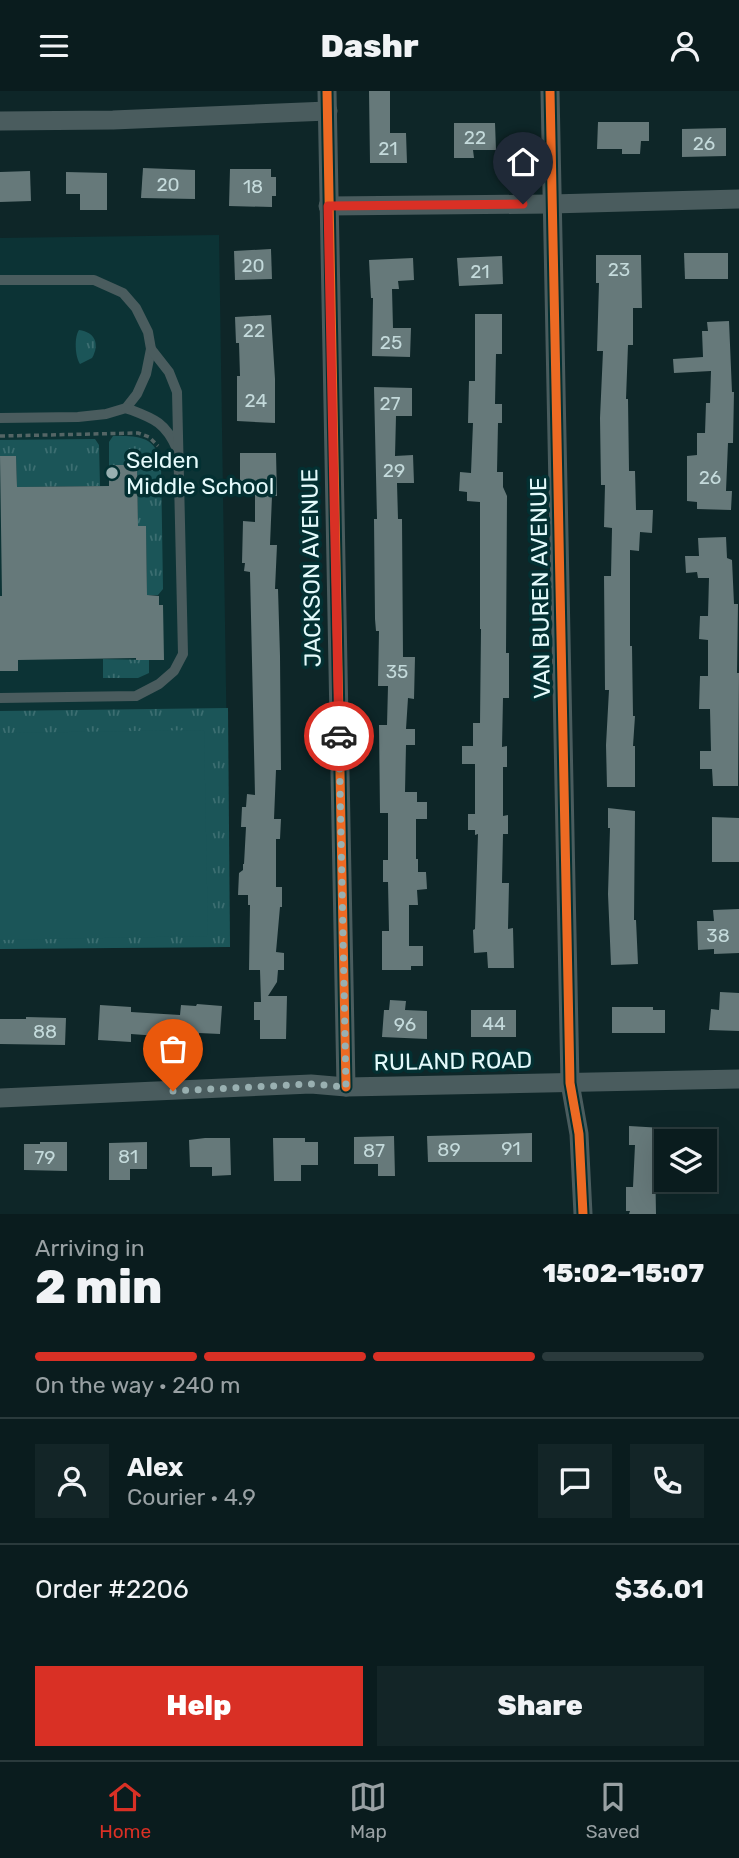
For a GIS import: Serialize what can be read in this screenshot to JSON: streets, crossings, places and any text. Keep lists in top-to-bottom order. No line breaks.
{"streets":{"street":["JACKSON AVENUE","VAN BUREN AVENUE","RULAND ROAD"]},"crossings":[["JACKSON AVENUE","RULAND ROAD"],["VAN BUREN AVENUE","RULAND ROAD"]],"places":["Selden Middle School"],"house_numbers":["22","26","21","20","18","20","23","21","22","25","24","27","29","26","35","38","44","96","88","91","89","87","81","79"],"page":{"header":"Dashr","heading":["2 min","Arriving in","15:02–15:07"],"panel":["Alex","Courier · 4.9","Order #2206","$36.01"],"bar":"On the way · 240 m","buttons":["Help","Share"],"tabs":["Home","Map","Saved"]}}
